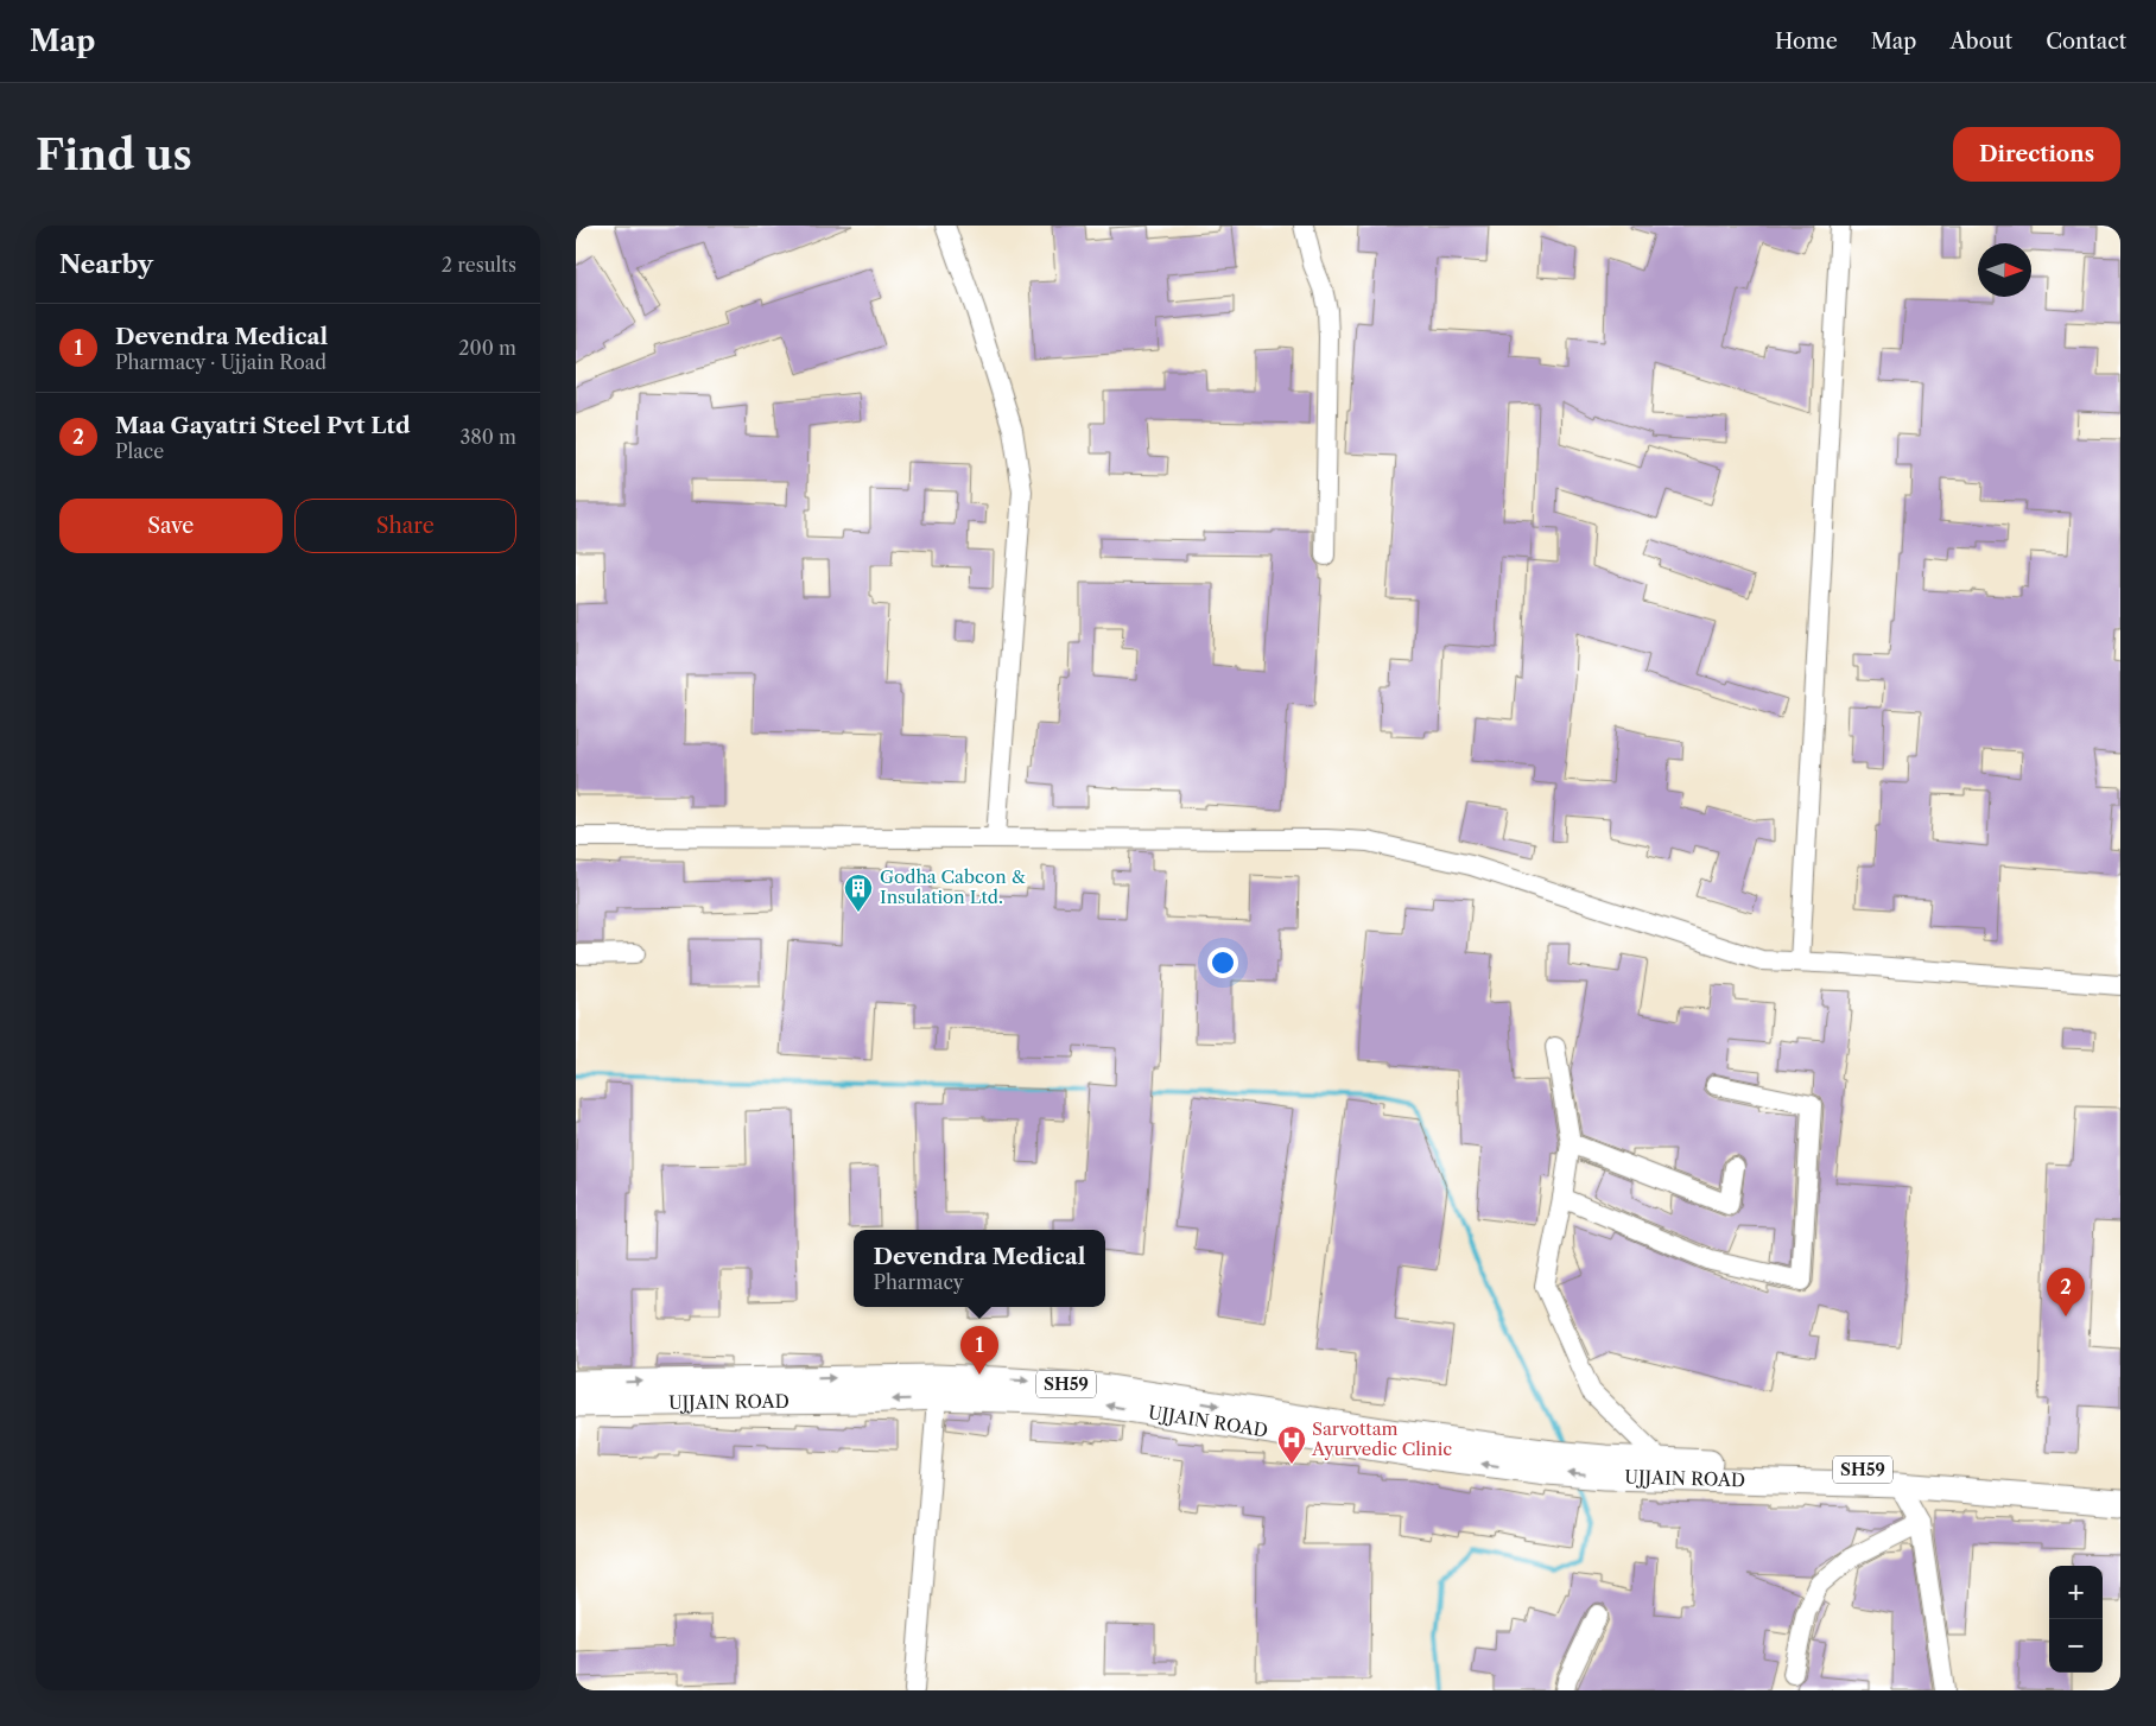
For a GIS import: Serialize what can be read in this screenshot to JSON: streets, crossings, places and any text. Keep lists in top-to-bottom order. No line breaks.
{"streets":{"main road":["SH59","UJJAIN ROAD"]},"places":{"building":["Godha Cabcon & Insulation Ltd."],"hospital":["Sarvottam Ayurvedic Clinic"]},"north":"right","page":{"header":"Map","nav":["Home","Map","About","Contact"],"buttons":["Directions",["Save","Share"]],"title":"Find us","heading":["Nearby","2 results"],"list":[{"mark":"1","name":"Devendra Medical","note":"Pharmacy · Ujjain Road","value":"200 m"},{"mark":"2","name":"Maa Gayatri Steel Pvt Ltd","note":"Place","value":"380 m"}],"popup":["Devendra Medical","Pharmacy"],"pins":["2","1"],"map_buttons":["+","−"]}}
